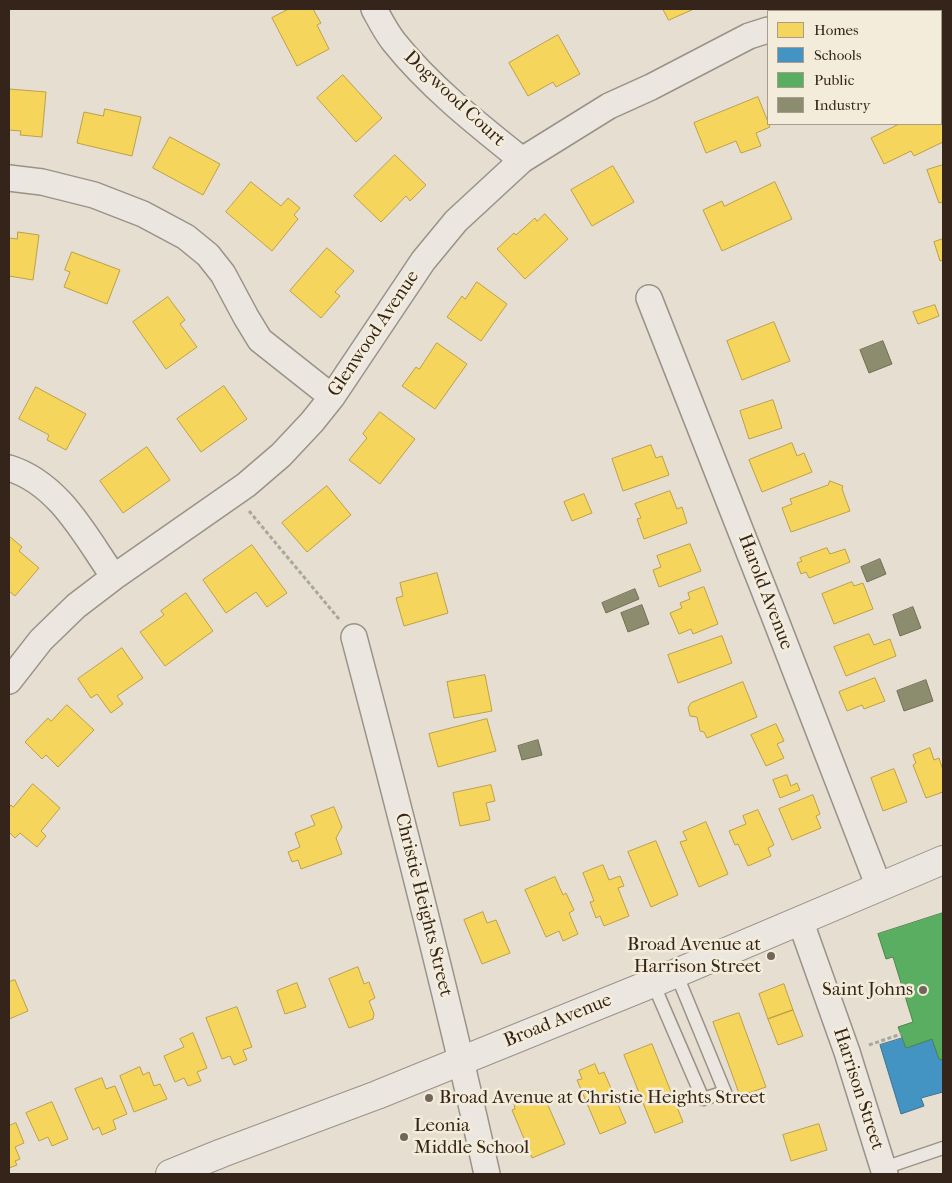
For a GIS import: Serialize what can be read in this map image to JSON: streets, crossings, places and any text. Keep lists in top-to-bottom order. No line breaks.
{"streets":{"street":["Dogwood Court","Glenwood Avenue","Harold Avenue","Christie Heights Street","Broad Avenue","Harrison Street"]},"crossings":[["Dogwood Court","Glenwood Avenue"],["Harold Avenue","Broad Avenue"],["Christie Heights Street","Broad Avenue"],["Broad Avenue","Harrison Street"]],"places":["Broad Avenue at Harrison Street","Saint Johns","Broad Avenue at Christie Heights Street","Leonia Middle School"],"legend":["Homes","Schools","Public","Industry"]}
